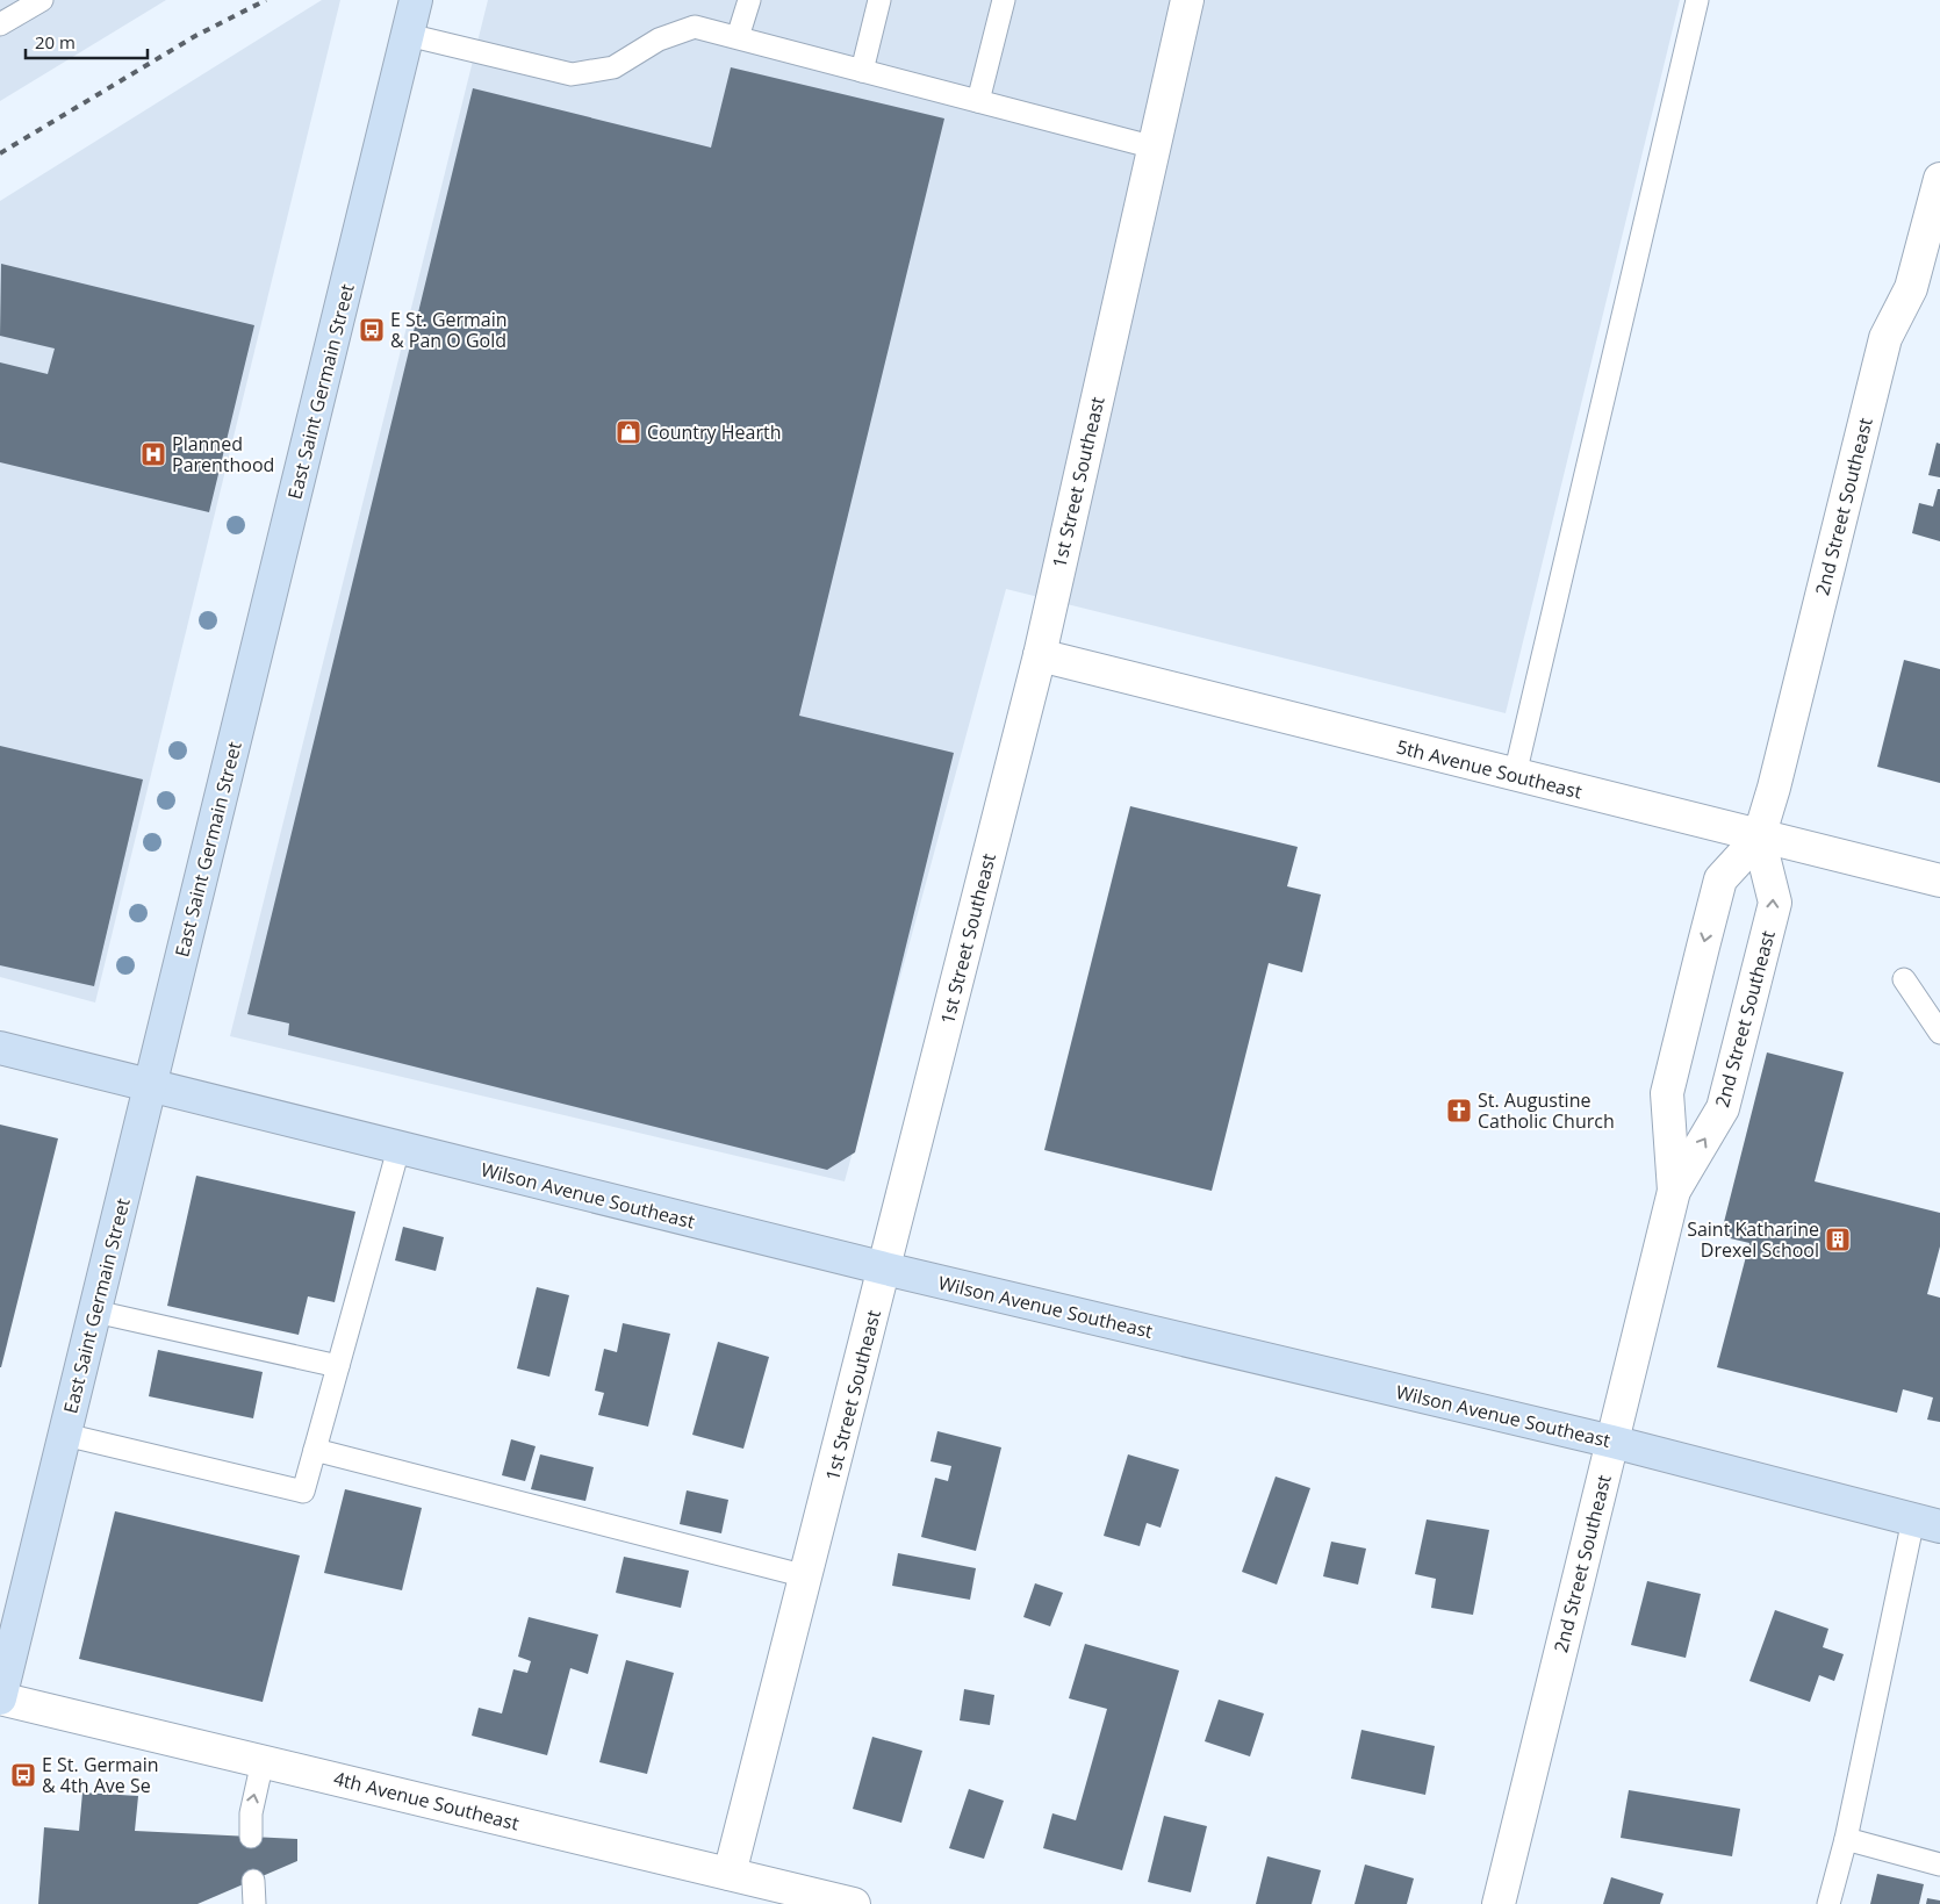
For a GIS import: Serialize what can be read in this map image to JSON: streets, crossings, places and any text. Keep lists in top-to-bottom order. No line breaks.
{"streets":{"street":["East Saint Germain Street","1st Street Southeast","2nd Street Southeast","5th Avenue Southeast","Wilson Avenue Southeast","4th Avenue Southeast"]},"crossings":[["East Saint Germain Street","Wilson Avenue Southeast"],["East Saint Germain Street","4th Avenue Southeast"],["1st Street Southeast","5th Avenue Southeast"],["1st Street Southeast","Wilson Avenue Southeast"],["1st Street Southeast","4th Avenue Southeast"],["2nd Street Southeast","5th Avenue Southeast"],["2nd Street Southeast","Wilson Avenue Southeast"]],"places":{"bus stop":["E St. Germain & Pan O Gold","E St. Germain & 4th Ave Se"],"shop":["Country Hearth"],"hospital":["Planned Parenthood"],"church":["St. Augustine Catholic Church"],"building":["Saint Katharine Drexel School"]},"scale_bar":"20 m"}
